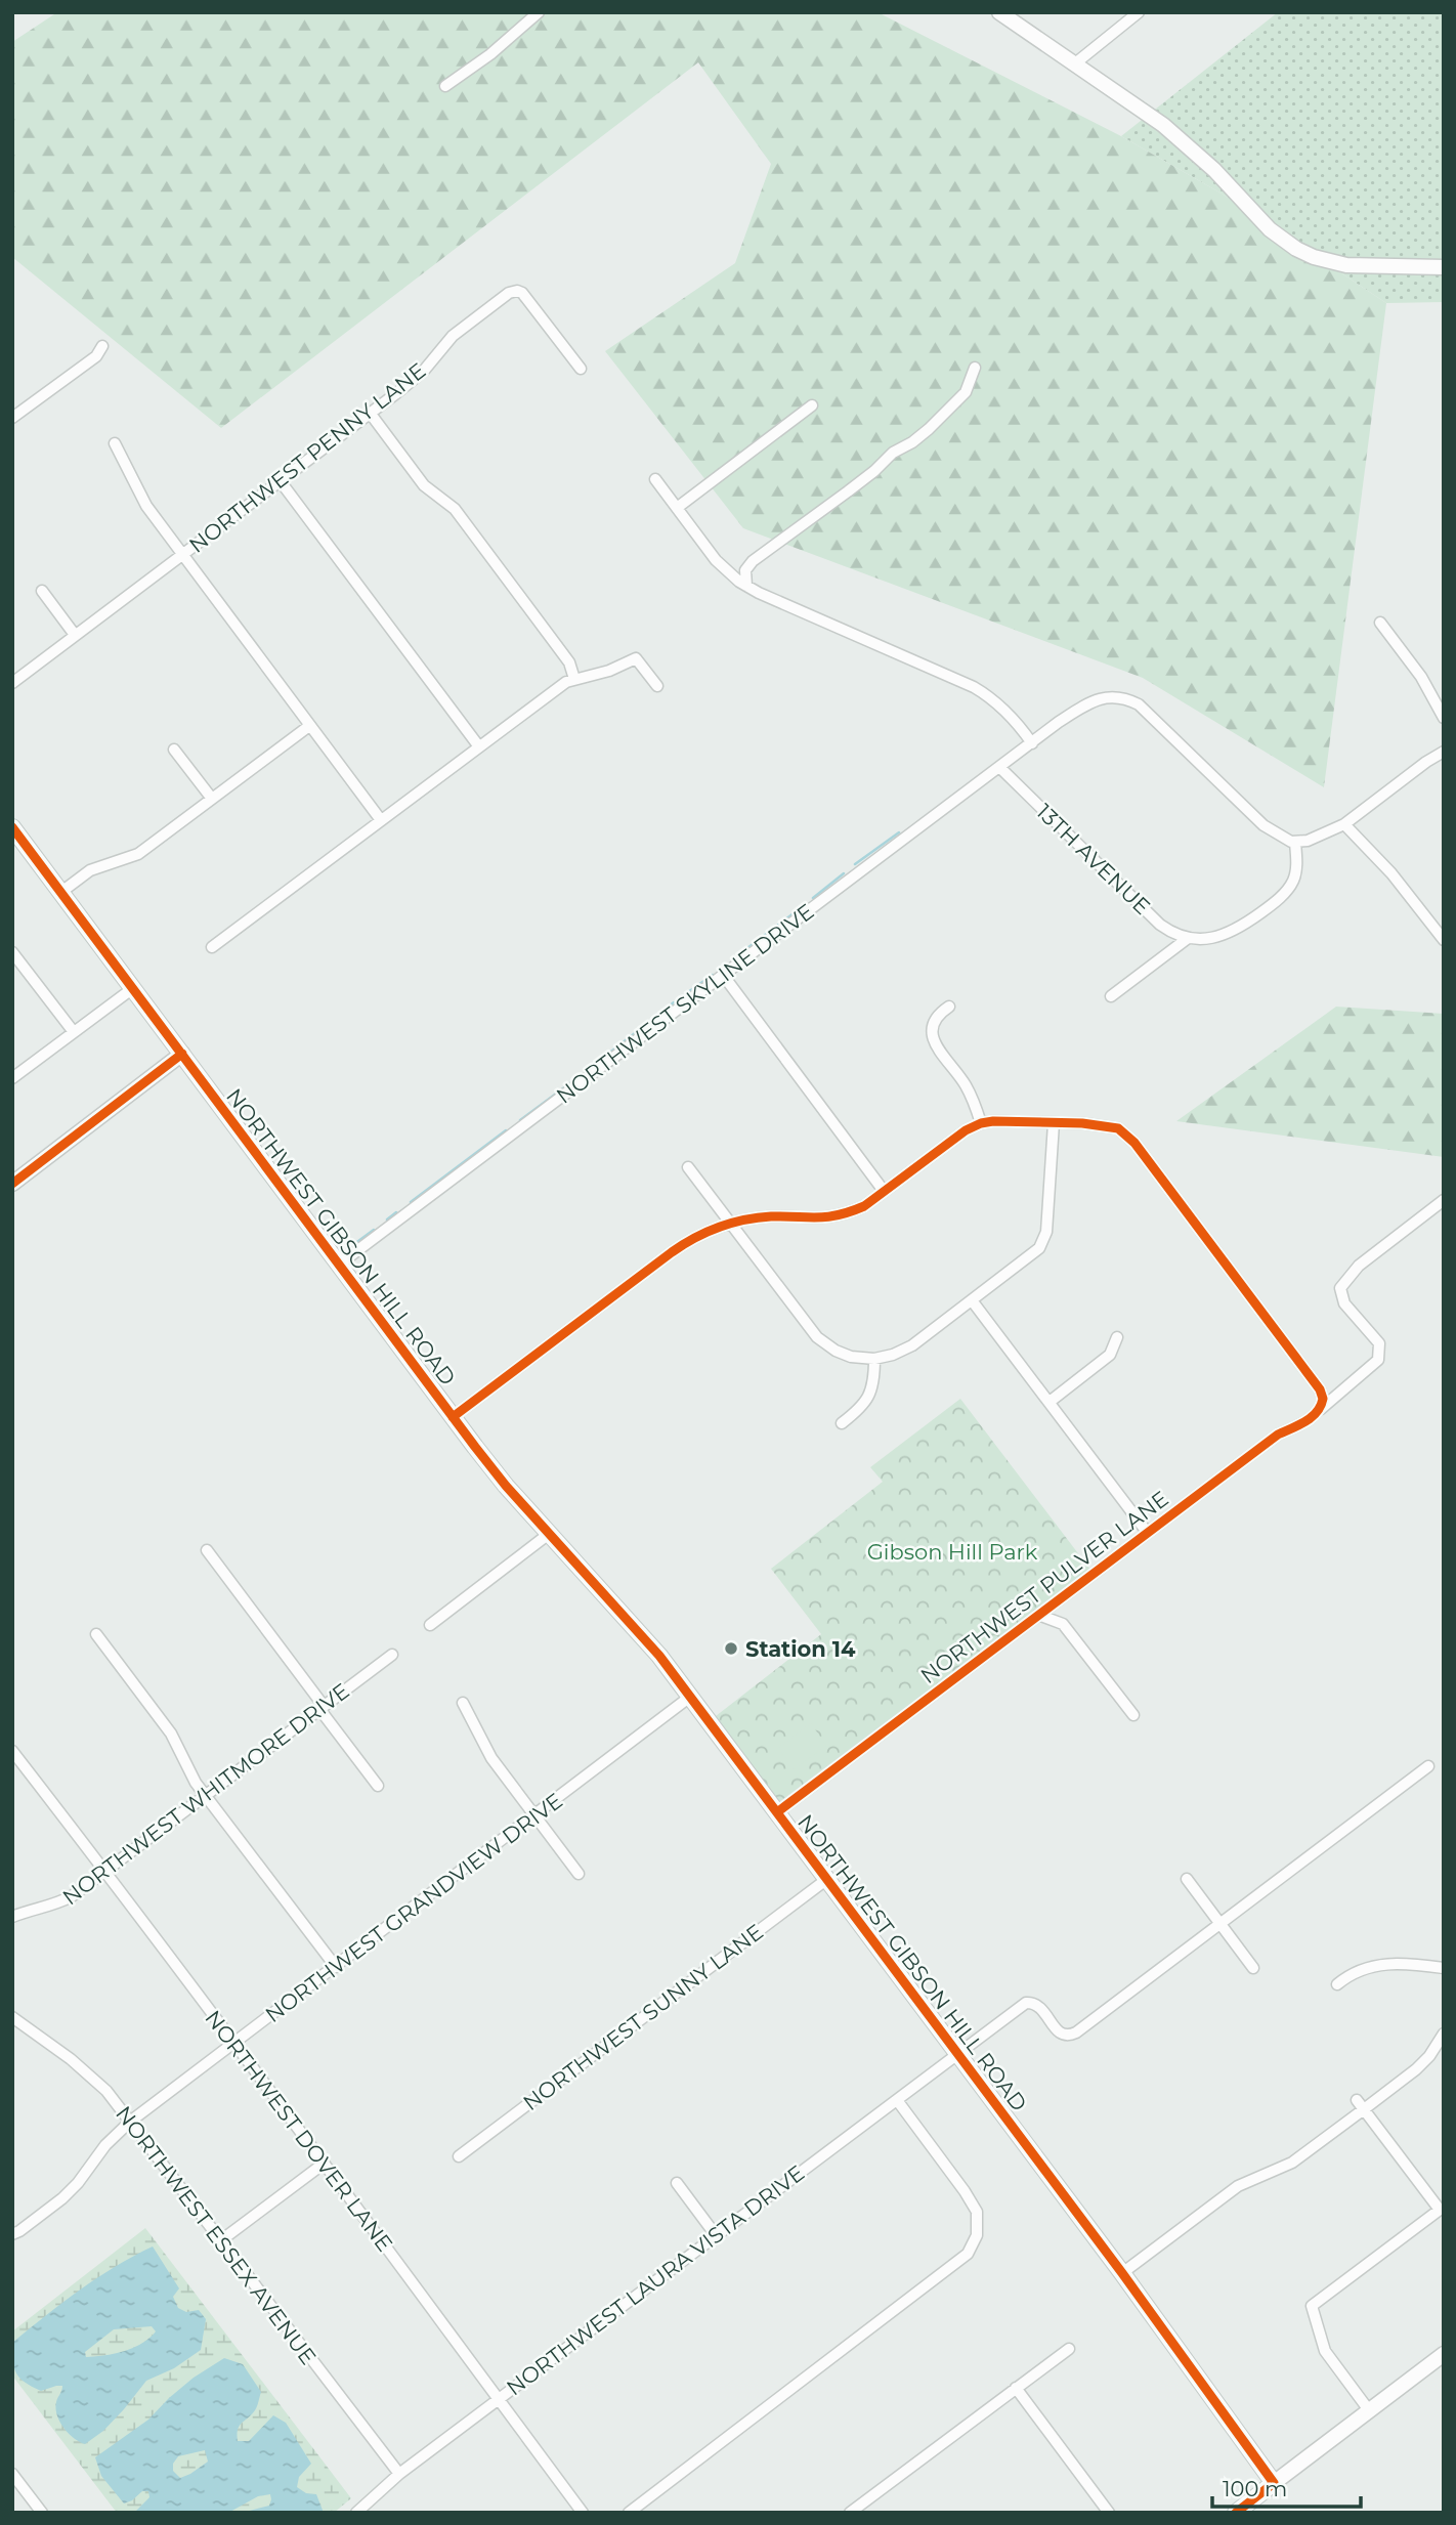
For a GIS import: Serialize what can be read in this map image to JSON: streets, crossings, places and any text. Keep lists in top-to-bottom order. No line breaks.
{"streets":{"main road":["NORTHWEST GIBSON HILL ROAD"],"street":["NORTHWEST PENNY LANE","13TH AVENUE","NORTHWEST SKYLINE DRIVE","NORTHWEST PULVER LANE","NORTHWEST WHITMORE DRIVE","NORTHWEST GRANDVIEW DRIVE","NORTHWEST SUNNY LANE","NORTHWEST DOVER LANE","NORTHWEST ESSEX AVENUE","NORTHWEST LAURA VISTA DRIVE"]},"crossings":[["13TH AVENUE","NORTHWEST SKYLINE DRIVE"],["NORTHWEST SKYLINE DRIVE","NORTHWEST GIBSON HILL ROAD"],["NORTHWEST GIBSON HILL ROAD","NORTHWEST PULVER LANE"],["NORTHWEST GIBSON HILL ROAD","NORTHWEST GRANDVIEW DRIVE"],["NORTHWEST GIBSON HILL ROAD","NORTHWEST SUNNY LANE"],["NORTHWEST GIBSON HILL ROAD","NORTHWEST LAURA VISTA DRIVE"],["NORTHWEST WHITMORE DRIVE","NORTHWEST DOVER LANE"],["NORTHWEST GRANDVIEW DRIVE","NORTHWEST DOVER LANE"],["NORTHWEST GRANDVIEW DRIVE","NORTHWEST ESSEX AVENUE"],["NORTHWEST DOVER LANE","NORTHWEST LAURA VISTA DRIVE"],["NORTHWEST ESSEX AVENUE","NORTHWEST LAURA VISTA DRIVE"]],"parks":["Gibson Hill Park"],"places":["Station 14"],"scale_bar":"100 m"}
